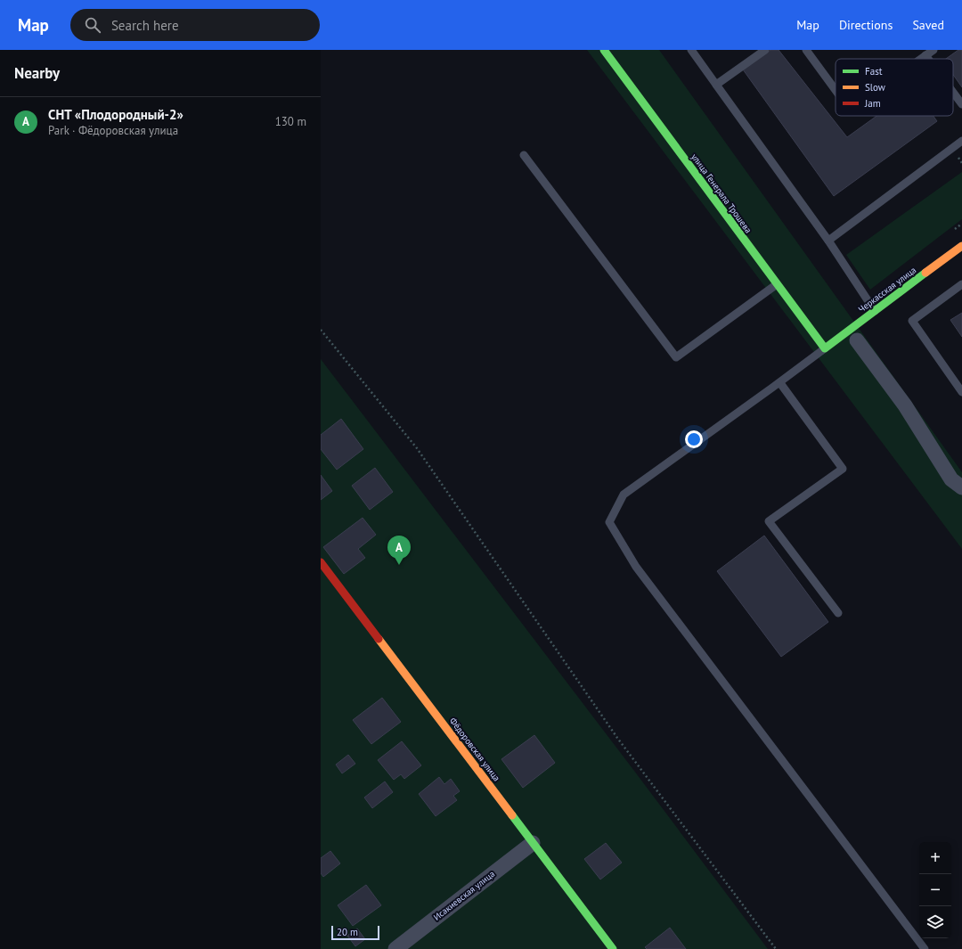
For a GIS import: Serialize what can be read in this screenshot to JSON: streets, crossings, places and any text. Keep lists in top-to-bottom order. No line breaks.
{"streets":{"street":["улица Генерала Трошева","Черкасская улица","Фёдоровская улица","Исакиевская улица"]},"crossings":[["улица Генерала Трошева","Черкасская улица"],["Фёдоровская улица","Исакиевская улица"]],"legend":["Fast","Slow","Jam"],"scale_bar":"20 m","page":{"header":"Map","search":"Search here","nav":["Map","Directions","Saved"],"heading":"Nearby","list":[{"mark":"A","name":"СНТ «Плодородный-2»","note":"Park · Фёдоровская улица","value":"130 m"}],"pins":"A","map_buttons":["+","−"],"scale":"20 m"}}
